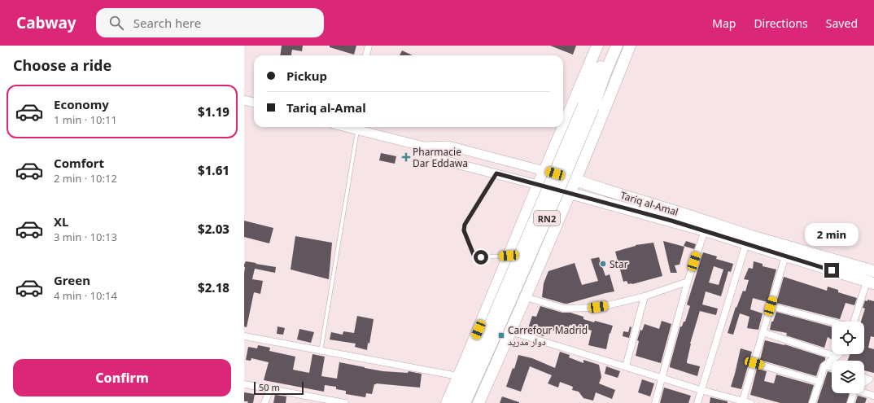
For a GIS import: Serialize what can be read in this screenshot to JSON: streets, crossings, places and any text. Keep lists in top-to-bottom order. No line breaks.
{"streets":{"highway":["Tariq al-Amal","RN2"]},"places":{"health":["Pharmacie Dar Eddawa"],"other":["Star"],"transit":["Carrefour Madrid دوار مدريد"]},"scale_bar":"50 m","page":{"header":"Cabway","search":"Search here","nav":["Map","Directions","Saved"],"heading":"Choose a ride","banner":["Pickup","Tariq al-Amal"],"list":[{"name":"Economy","note":"1 min · 10:11","value":"$1.19"},{"name":"Comfort","note":"2 min · 10:12","value":"$1.61"},{"name":"XL","note":"3 min · 10:13","value":"$2.03"},{"name":"Green","note":"4 min · 10:14","value":"$2.18"}],"bubble":"2 min","buttons":"Confirm","scale":"50 m"}}
